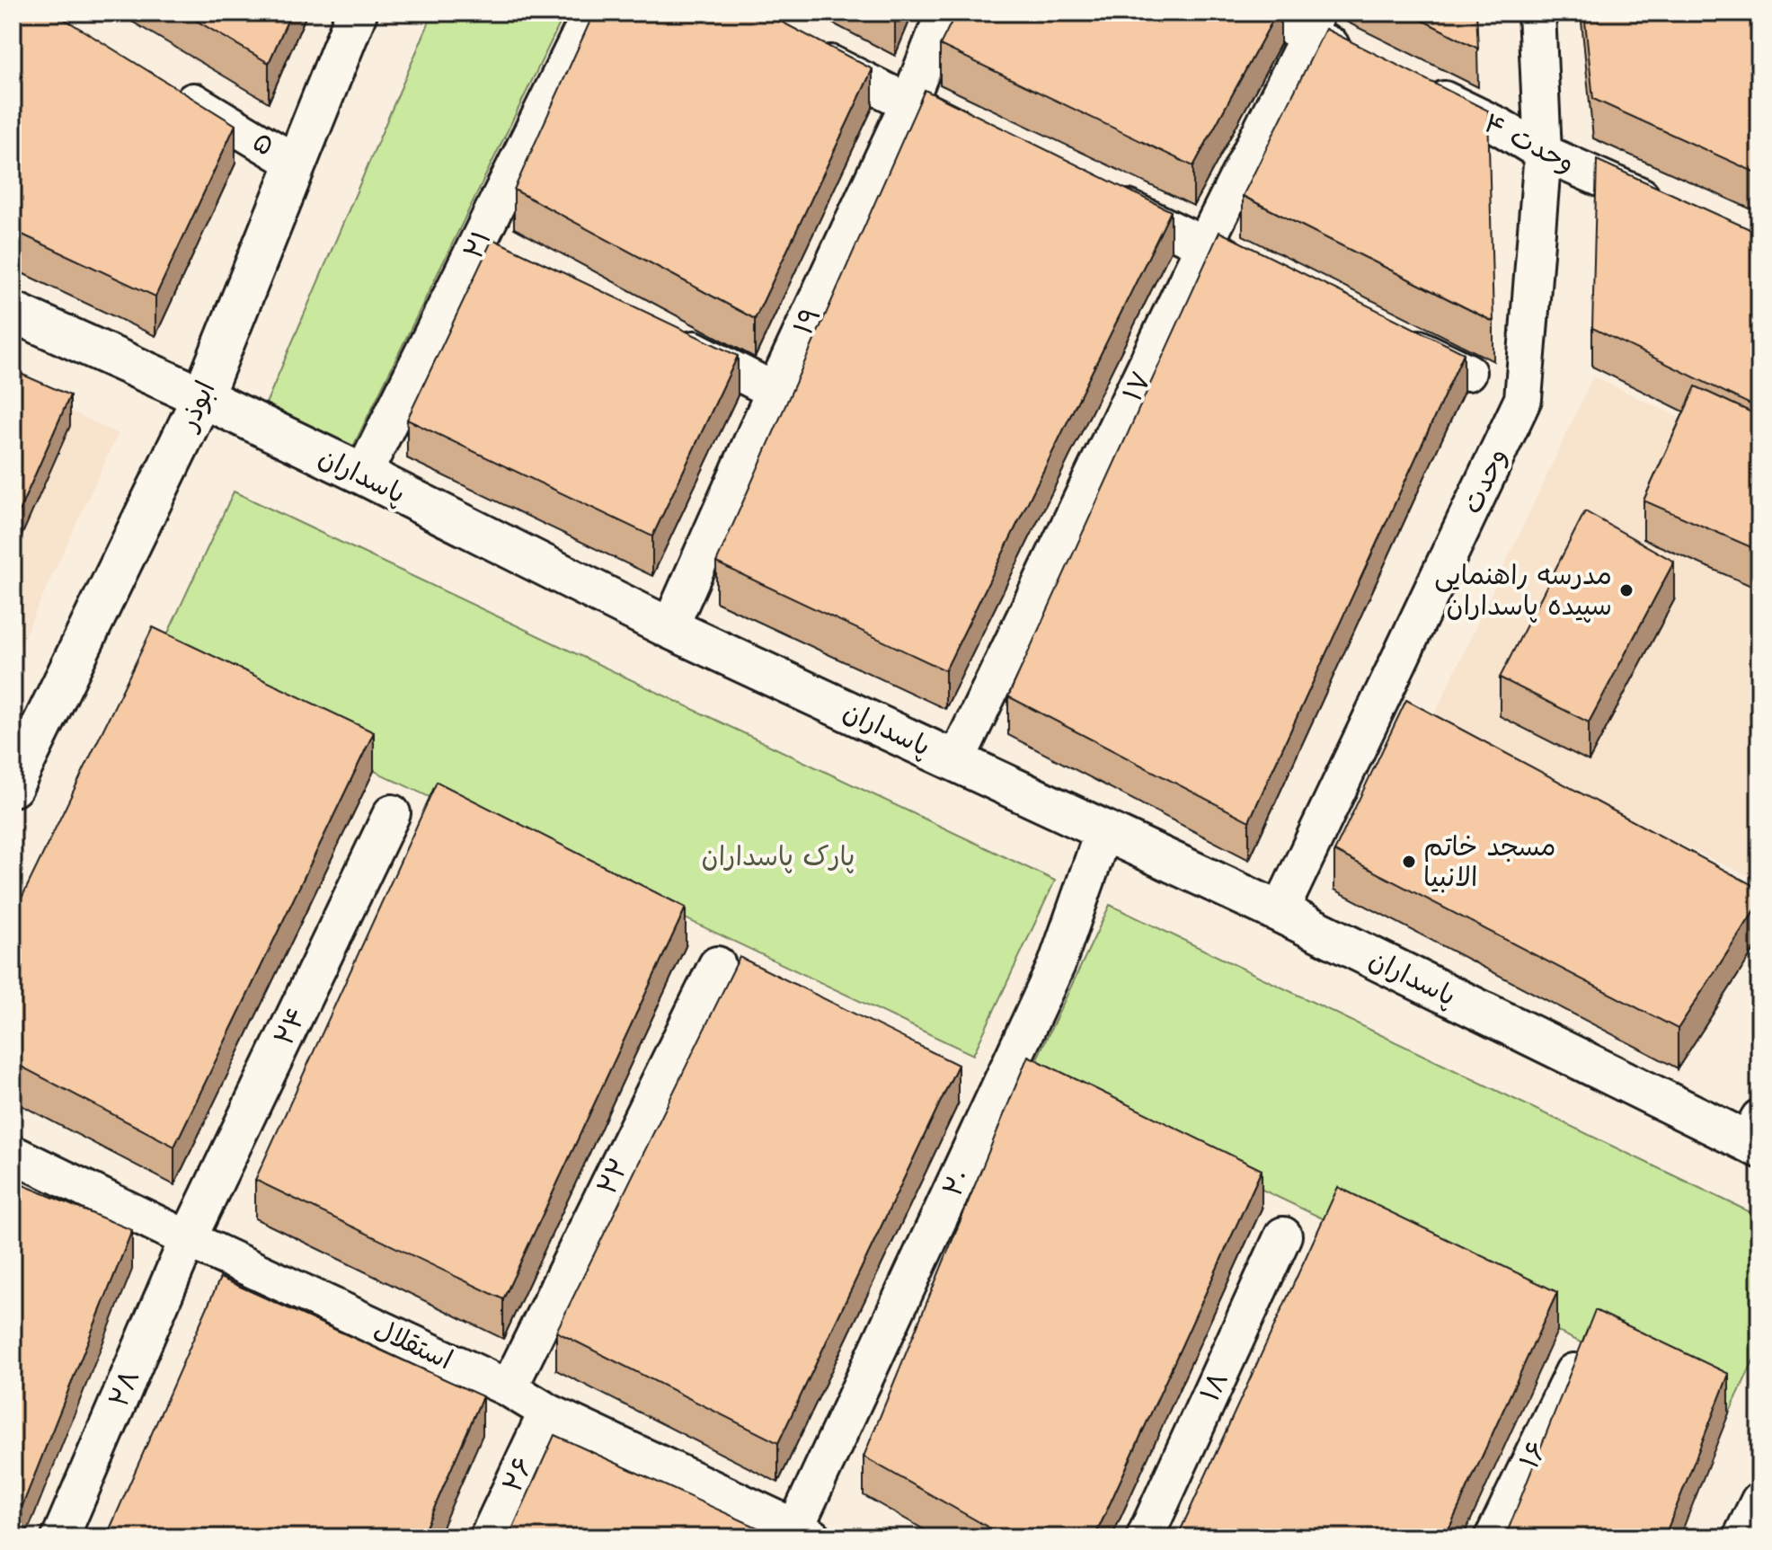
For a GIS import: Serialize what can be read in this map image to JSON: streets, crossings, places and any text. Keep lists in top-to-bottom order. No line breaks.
{"streets":{"street":["وحدت ۴","۵","۲۱","۱۹","۱۷","ابوذر","پاسداران","وحدت","۲۴","۲۲","۲۰","استقلال","۱۸","۲۸","۱۶","۲۶"]},"crossings":[["وحدت ۴","وحدت"],["۵","ابوذر"],["۲۱","پاسداران"],["۱۹","پاسداران"],["۱۷","پاسداران"],["ابوذر","پاسداران"],["پاسداران","وحدت"],["پاسداران","۲۰"],["۲۴","استقلال"],["۲۴","۲۸"],["۲۲","استقلال"],["۲۰","استقلال"],["استقلال","۲۸"],["استقلال","۲۶"]],"parks":["پارک پاسداران"],"places":["مدرسه راهنمایی سپیده پاسداران","مسجد خاتم الانبیا"]}
